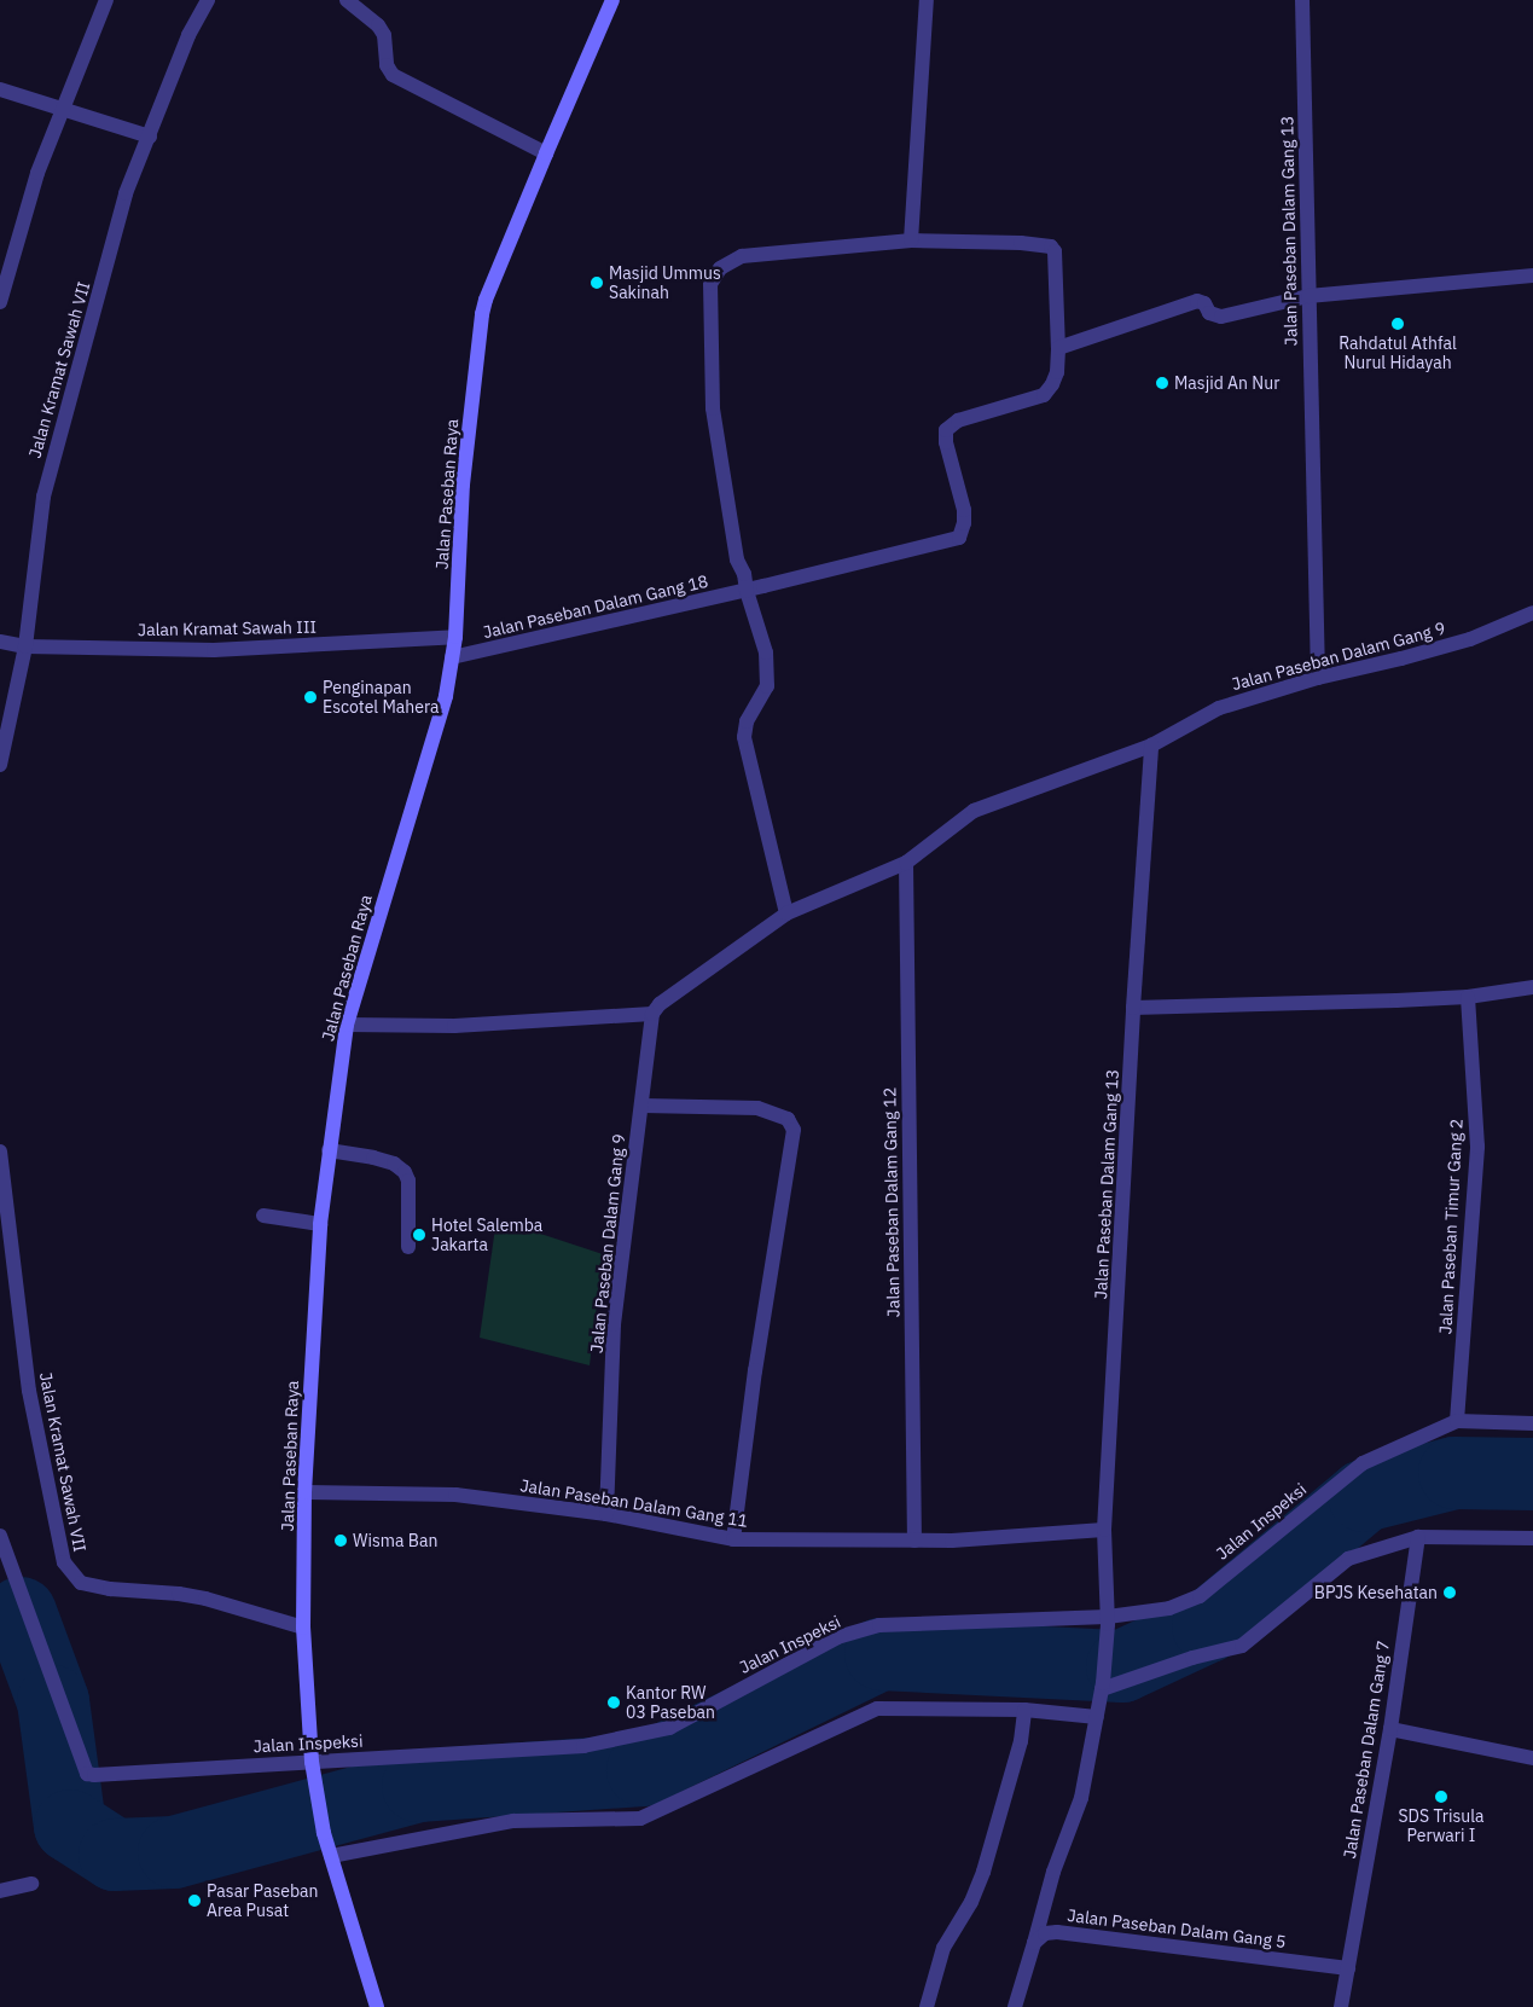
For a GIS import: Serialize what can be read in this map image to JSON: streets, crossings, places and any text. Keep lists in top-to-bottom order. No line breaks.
{"streets":{"main road":["Jalan Paseban Raya"],"street":["Jalan Paseban Dalam Gang 13","Jalan Kramat Sawah VII","Jalan Paseban Dalam Gang 18","Jalan Kramat Sawah III","Jalan Paseban Dalam Gang 9","Jalan Paseban Dalam Gang 12","Jalan Paseban Timur Gang 2","Jalan Paseban Dalam Gang 11","Jalan Inspeksi","Jalan Paseban Dalam Gang 7","Jalan Paseban Dalam Gang 5"]},"crossings":[["Jalan Paseban Dalam Gang 13","Jalan Paseban Dalam Gang 9"],["Jalan Paseban Dalam Gang 13","Jalan Paseban Dalam Gang 11"],["Jalan Paseban Dalam Gang 13","Jalan Inspeksi"],["Jalan Paseban Dalam Gang 13","Jalan Paseban Dalam Gang 5"],["Jalan Kramat Sawah VII","Jalan Paseban Raya"],["Jalan Kramat Sawah VII","Jalan Kramat Sawah III"],["Jalan Paseban Raya","Jalan Paseban Dalam Gang 18"],["Jalan Paseban Raya","Jalan Kramat Sawah III"],["Jalan Paseban Raya","Jalan Paseban Dalam Gang 11"],["Jalan Paseban Raya","Jalan Inspeksi"],["Jalan Paseban Dalam Gang 9","Jalan Paseban Dalam Gang 12"],["Jalan Paseban Dalam Gang 9","Jalan Paseban Dalam Gang 11"],["Jalan Paseban Dalam Gang 12","Jalan Paseban Dalam Gang 11"],["Jalan Paseban Timur Gang 2","Jalan Inspeksi"],["Jalan Paseban Dalam Gang 7","Jalan Paseban Dalam Gang 5"]],"places":["Masjid Ummus Sakinah","Rahdatul Athfal Nurul Hidayah","Masjid An Nur","Penginapan Escotel Mahera","Hotel Salemba Jakarta","Wisma Ban","BPJS Kesehatan","Kantor RW 03 Paseban","SDS Trisula Perwari I","Pasar Paseban Area Pusat"]}
